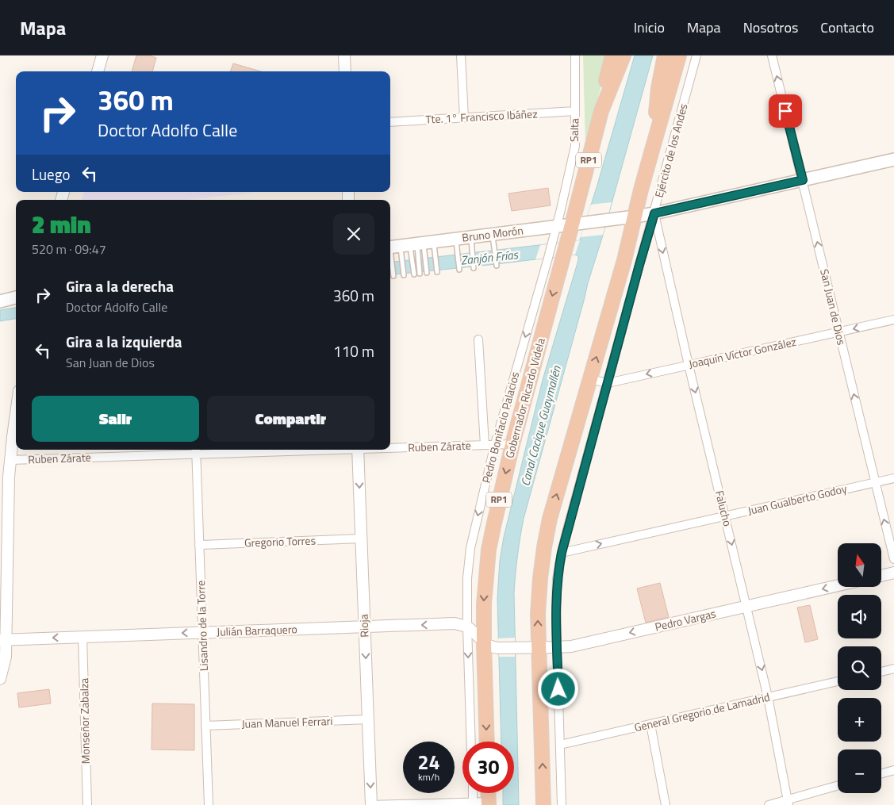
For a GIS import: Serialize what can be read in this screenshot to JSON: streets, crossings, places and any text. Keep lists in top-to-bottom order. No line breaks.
{"streets":{"highway":["RP1","Gobernador Ricardo Videla"],"main road":["Bruno Morón"],"street":["Tte. 1° Francisco Ibáñez","Salta","Ejército de los Andes","San Juan de Dios","Joaquín Víctor González","Pedro Bonifacio Palacios","Ruben Zárate","Juan Gualberto Godoy","Falucho","Gregorio Torres","Pedro Vargas","Lisandro de la Torre","Rioja","Julián Barraquero","General Gregorio de Lamadrid","Monseñor Zabalza","Juan Manuel Ferrari"]},"crossings":[["Tte. 1° Francisco Ibáñez","Salta"],["Salta","Bruno Morón"],["Salta","Pedro Bonifacio Palacios"],["Ejército de los Andes","Bruno Morón"],["Ejército de los Andes","Joaquín Víctor González"],["Ejército de los Andes","Juan Gualberto Godoy"],["Ejército de los Andes","Falucho"],["Ejército de los Andes","Pedro Vargas"],["Ejército de los Andes","General Gregorio de Lamadrid"],["RP1","Gobernador Ricardo Videla"],["Bruno Morón","San Juan de Dios"],["Bruno Morón","Gobernador Ricardo Videla"],["Bruno Morón","Pedro Bonifacio Palacios"],["Bruno Morón","Falucho"],["San Juan de Dios","Joaquín Víctor González"],["San Juan de Dios","Juan Gualberto Godoy"],["Joaquín Víctor González","Falucho"],["Gobernador Ricardo Videla","Ruben Zárate"],["Gobernador Ricardo Videla","Pedro Vargas"],["Pedro Bonifacio Palacios","Ruben Zárate"],["Pedro Bonifacio Palacios","Julián Barraquero"],["Ruben Zárate","Lisandro de la Torre"],["Juan Gualberto Godoy","Falucho"],["Falucho","Pedro Vargas"],["Falucho","General Gregorio de Lamadrid"],["Gregorio Torres","Lisandro de la Torre"],["Gregorio Torres","Rioja"],["Lisandro de la Torre","Julián Barraquero"],["Lisandro de la Torre","Juan Manuel Ferrari"],["Rioja","Julián Barraquero"],["Rioja","Juan Manuel Ferrari"],["Julián Barraquero","Monseñor Zabalza"]],"one_way":["San Juan de Dios","Joaquín Víctor González","Pedro Bonifacio Palacios","Juan Gualberto Godoy","Falucho","Pedro Vargas","Rioja","Julián Barraquero"],"water":["Zanjón Frías","Canal Cacique Guaymallén"],"north":"top","page":{"header":"Mapa","nav":["Inicio","Mapa","Nosotros","Contacto"],"turn":["360 m","Doctor Adolfo Calle"],"then":"Luego","heading":["2 min","520 m · 09:47"],"list":[{"name":"Gira a la derecha","note":"Doctor Adolfo Calle","value":"360 m"},{"name":"Gira a la izquierda","note":"San Juan de Dios","value":"110 m"}],"buttons":["Salir","Compartir"],"map_buttons":["+","−"],"speed":"24 km/h","limit":"30"}}
